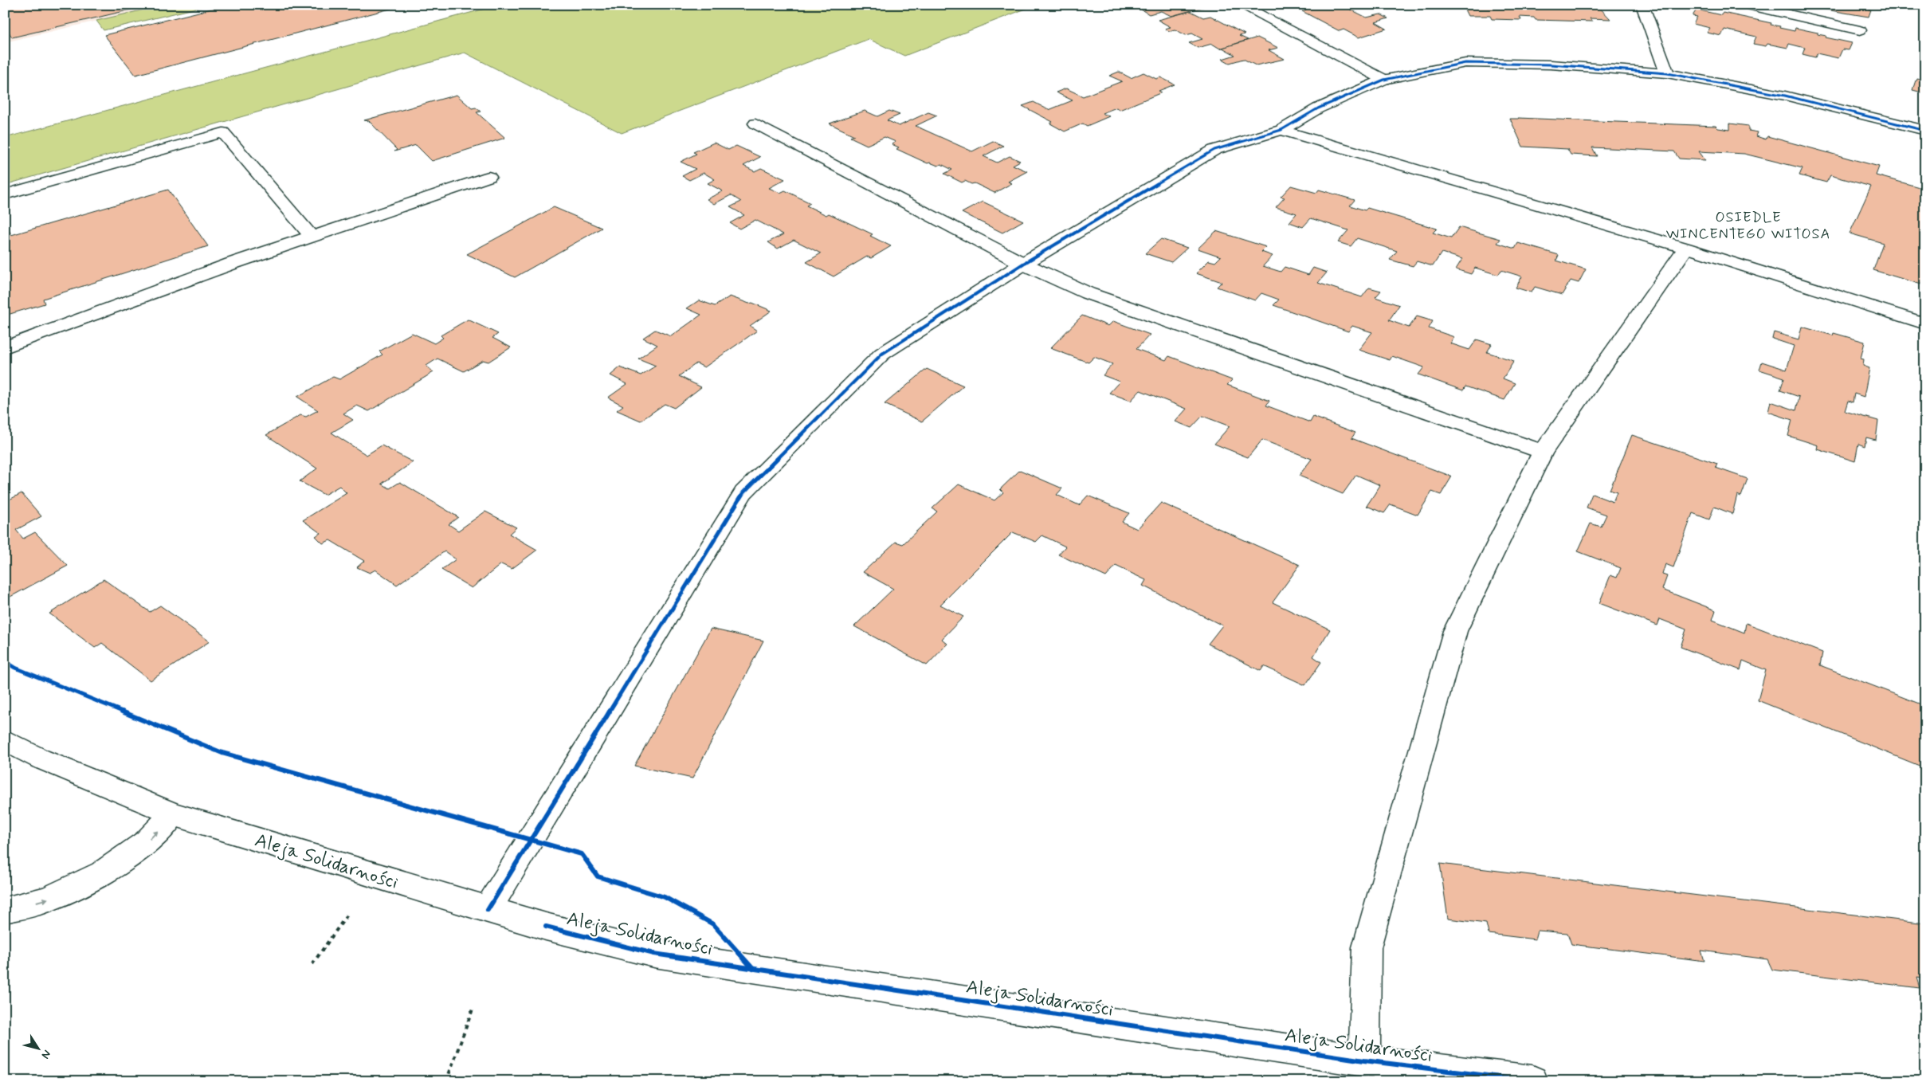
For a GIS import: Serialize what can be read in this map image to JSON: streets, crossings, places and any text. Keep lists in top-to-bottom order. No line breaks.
{"streets":{"street":["Aleja Solidarności"]},"districts":["OSIEDLE WINCENTEGO WITOSA"],"north":"bottom right"}
